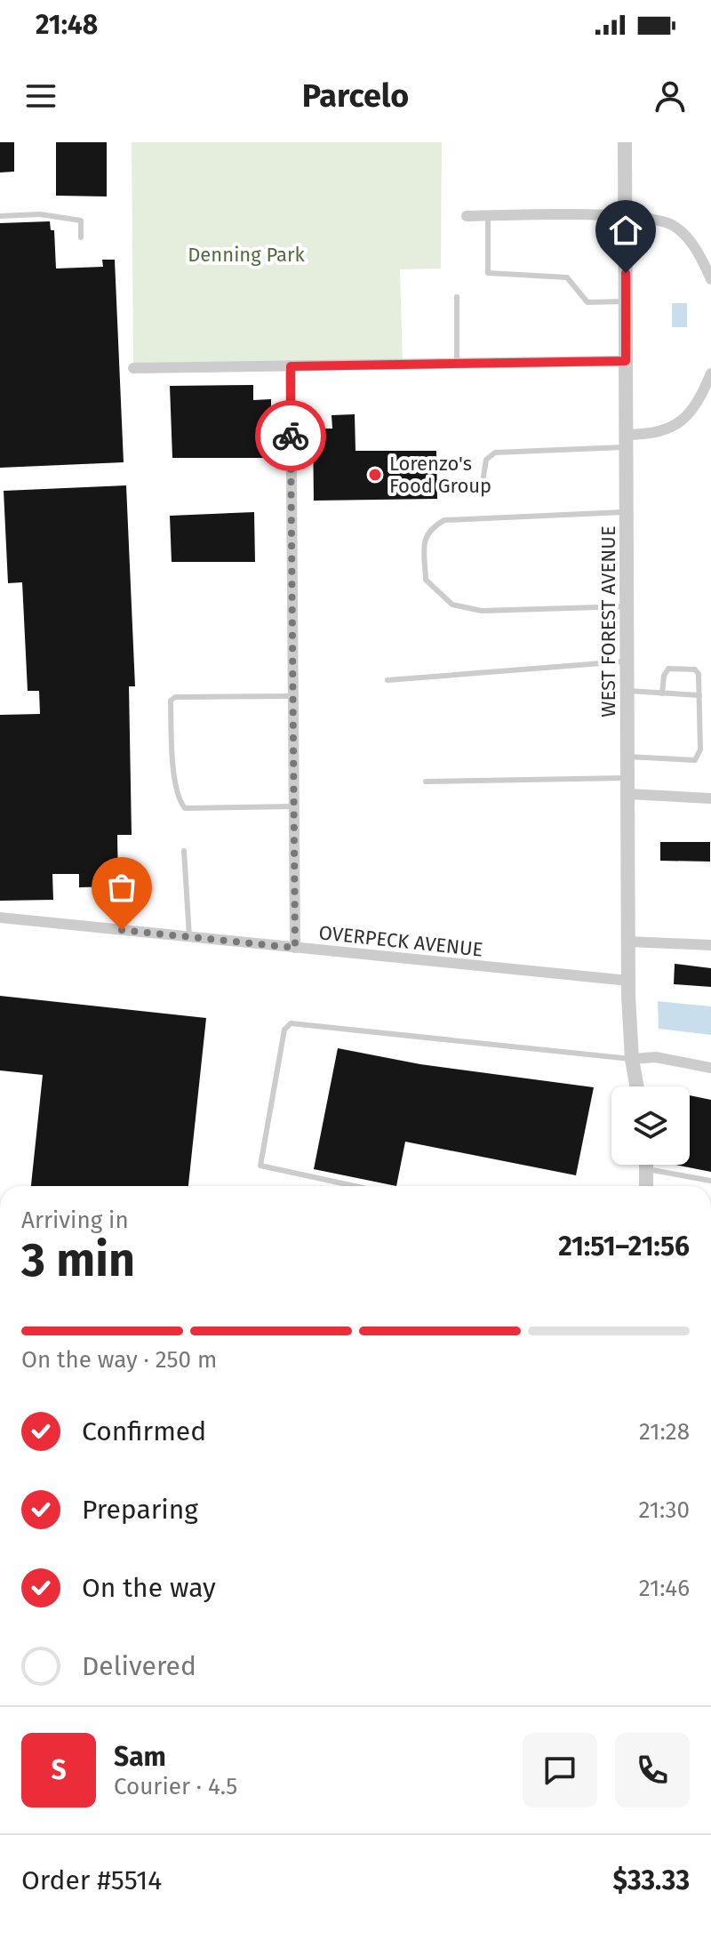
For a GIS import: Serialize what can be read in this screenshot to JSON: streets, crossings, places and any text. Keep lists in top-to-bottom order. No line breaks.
{"streets":{"street":["WEST FOREST AVENUE","OVERPECK AVENUE"]},"crossings":[["WEST FOREST AVENUE","OVERPECK AVENUE"]],"parks":["Denning Park"],"places":["Lorenzo's Food Group"],"page":{"status":"21:48","header":"Parcelo","heading":["3 min","Arriving in","21:51–21:56"],"panel":["Sam","Courier · 4.5","Order #5514","$33.33"],"bar":"On the way · 250 m","list":[["Confirmed","21:28"],["Preparing","21:30"],["On the way","21:46"],"Delivered"],"round":"S"}}
